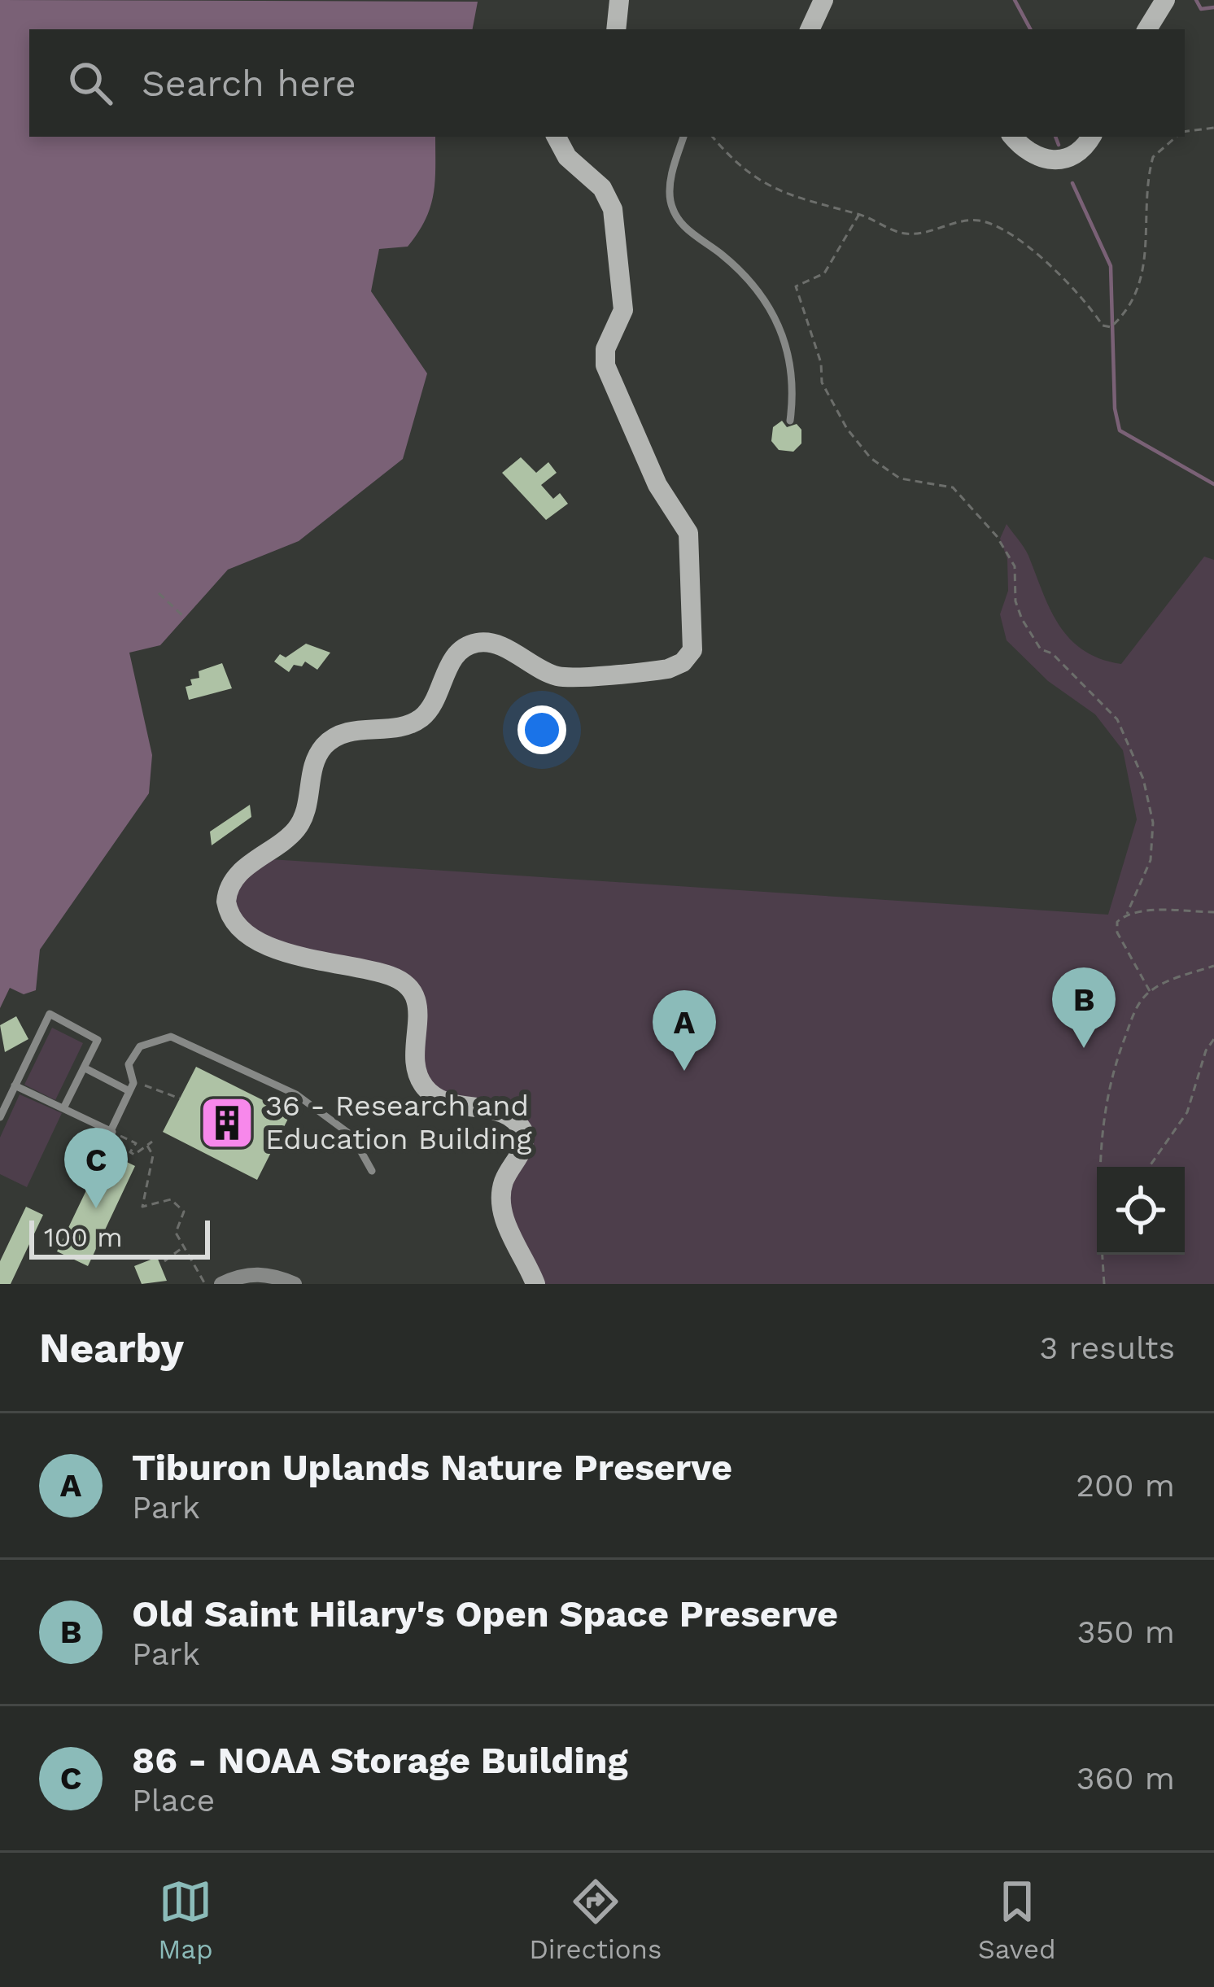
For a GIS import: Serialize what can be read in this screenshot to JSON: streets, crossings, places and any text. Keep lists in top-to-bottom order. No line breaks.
{"places":{"building":["36 - Research and Education Building"]},"scale_bar":"100 m","page":{"search":"Search here","pins":["B","A","C"],"scale":"100 m","heading":["Nearby","3 results"],"list":[{"mark":"A","name":"Tiburon Uplands Nature Preserve","note":"Park","value":"200 m"},{"mark":"B","name":"Old Saint Hilary's Open Space Preserve","note":"Park","value":"350 m"},{"mark":"C","name":"86 - NOAA Storage Building","note":"Place","value":"360 m"}],"nav":["Map","Directions","Saved"]}}
